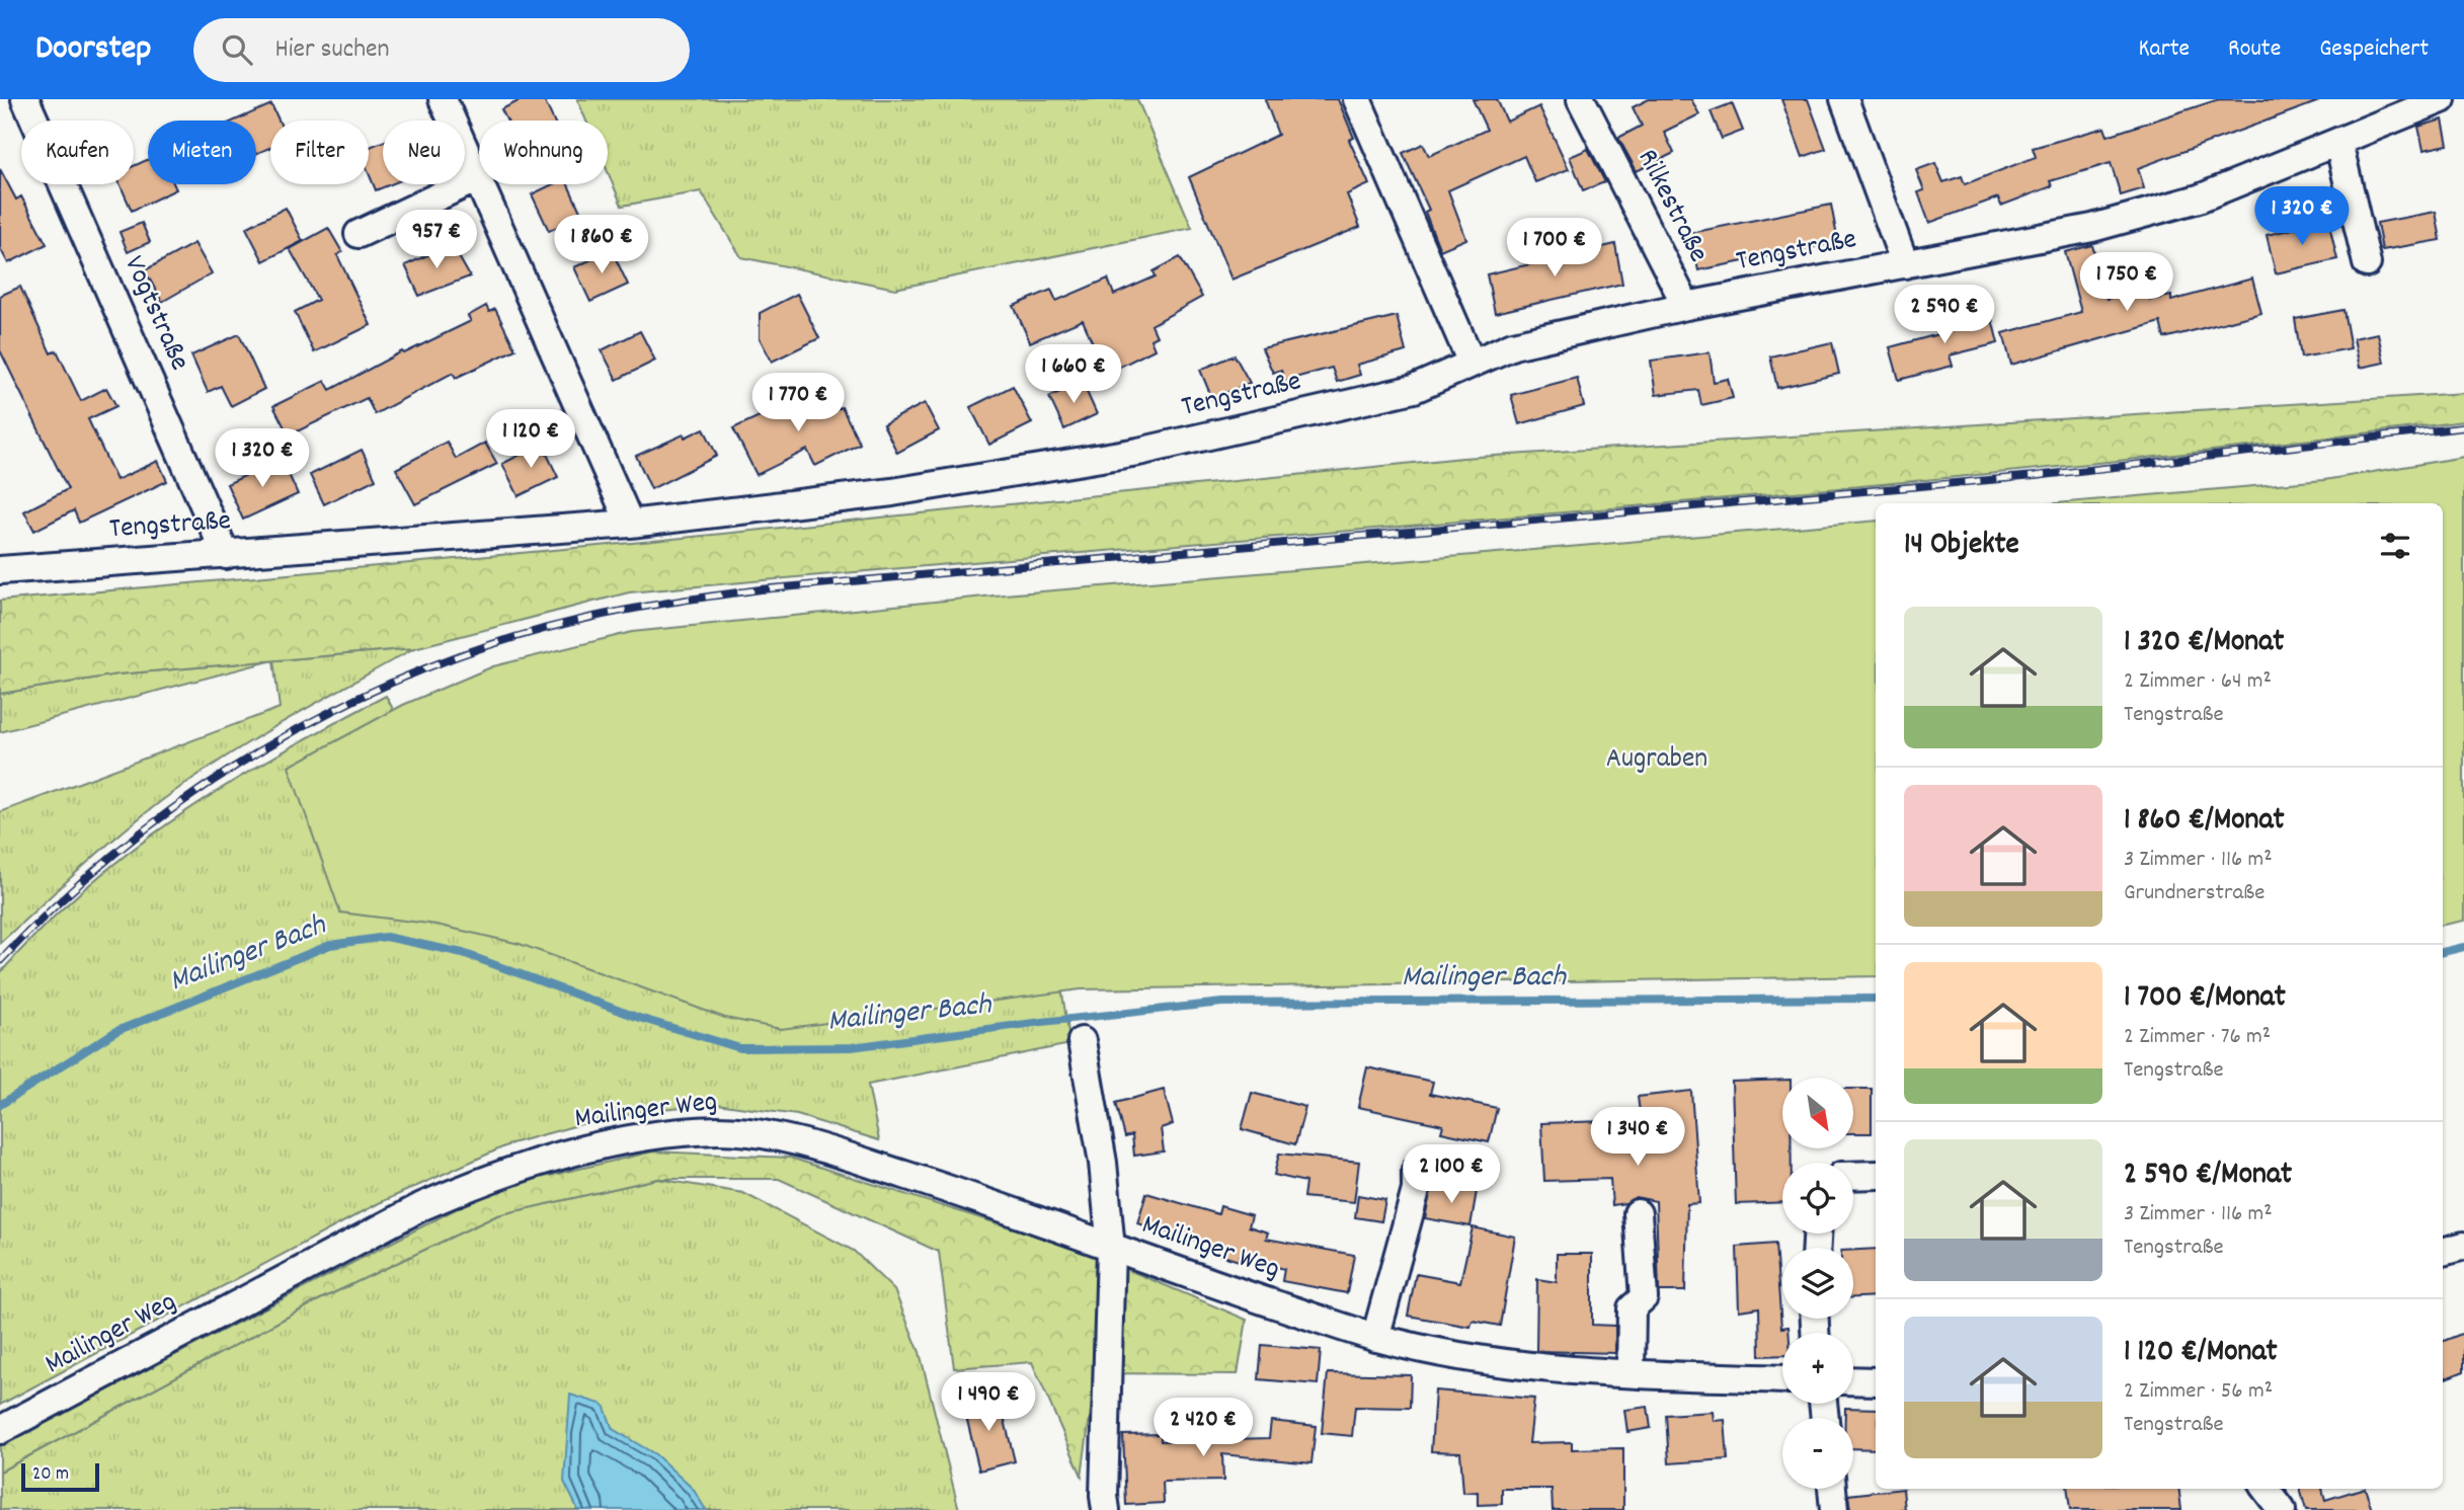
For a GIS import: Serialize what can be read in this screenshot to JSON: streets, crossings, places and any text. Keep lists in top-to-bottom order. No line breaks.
{"streets":{"street":["Rilkestraße","Tengstraße","Vogtstraße","Mailinger Weg"]},"crossings":[["Rilkestraße","Tengstraße"],["Tengstraße","Vogtstraße"]],"water":["Mailinger Bach"],"parks":["Augraben"],"scale_bar":"20 m","north":"bottom right","page":{"header":"Doorstep","search":"Hier suchen","nav":["Karte","Route","Gespeichert"],"chip":["Kaufen","Mieten","Filter","Neu","Wohnung"],"price":["1 320 €","957 €","1 860 €","1 700 €","1 750 €","2 590 €","1 660 €","1 770 €","1 120 €","1 320 €","1 340 €","2 100 €","1 490 €","2 420 €"],"heading":"14 Objekte","list":[{"name":"1 320 €/Monat","note":"2 Zimmer · 64 m² · Tengstraße"},{"name":"1 860 €/Monat","note":"3 Zimmer · 116 m² · Grundnerstraße"},{"name":"1 700 €/Monat","note":"2 Zimmer · 76 m² · Tengstraße"},{"name":"2 590 €/Monat","note":"3 Zimmer · 116 m² · Tengstraße"},{"name":"1 120 €/Monat","note":"2 Zimmer · 56 m² · Tengstraße"}],"map_buttons":["+","−"],"scale":"20 m"}}
